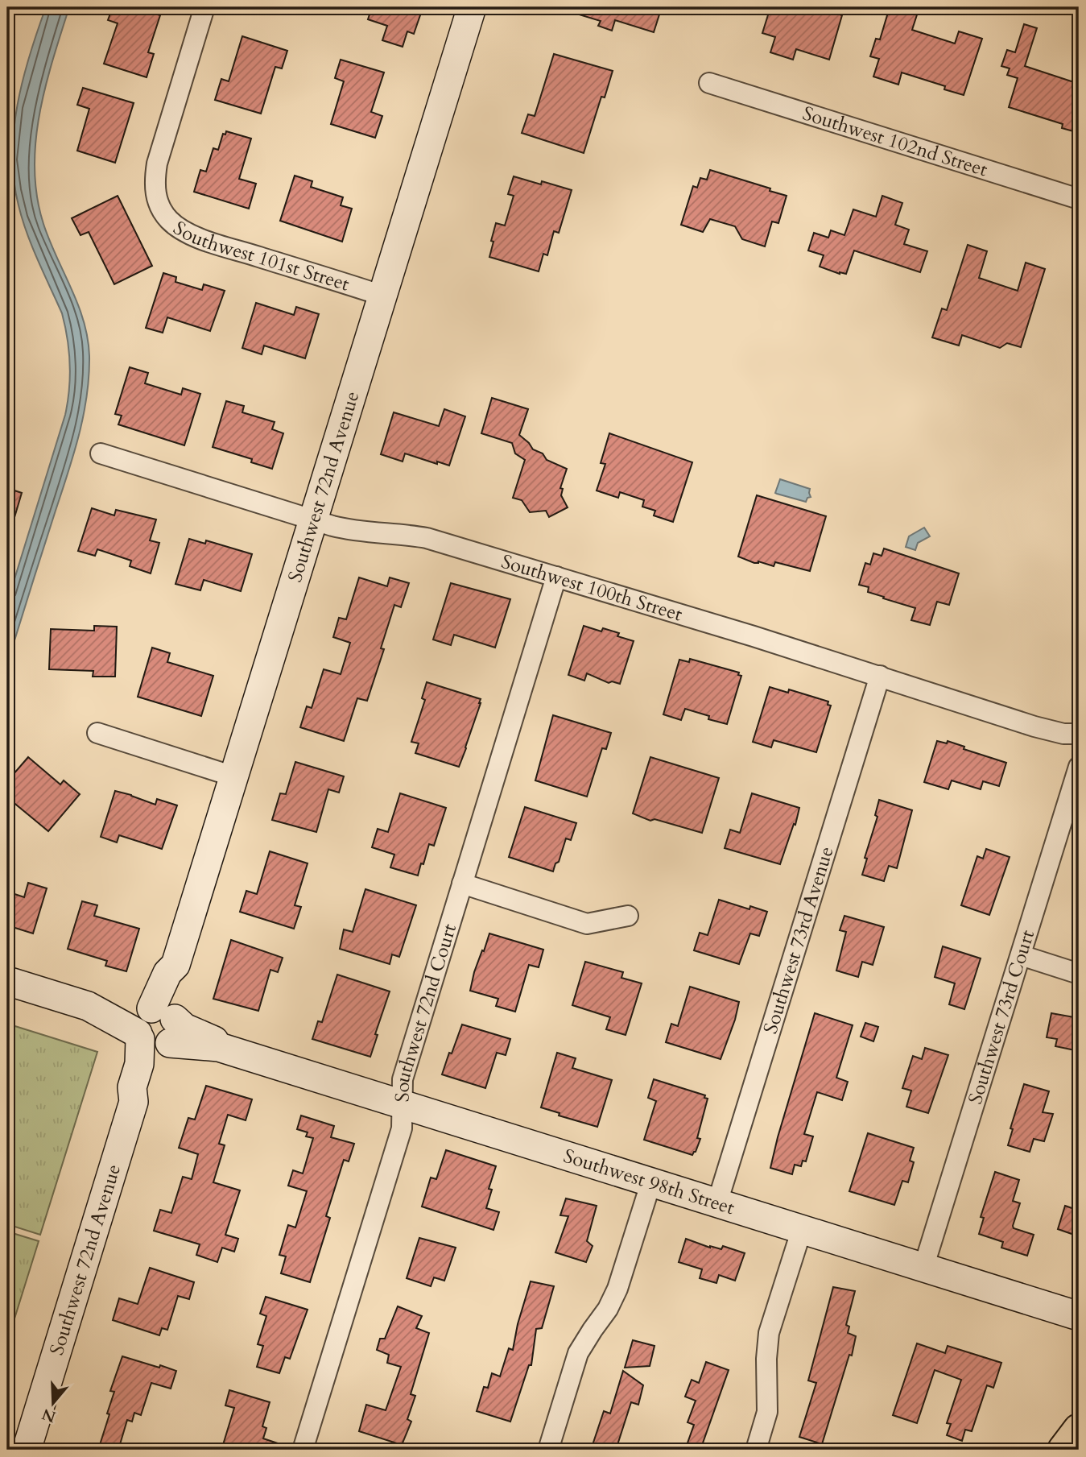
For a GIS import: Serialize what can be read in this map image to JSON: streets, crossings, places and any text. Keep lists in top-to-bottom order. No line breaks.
{"streets":{"street":["Southwest 102nd Street","Southwest 101st Street","Southwest 72nd Avenue","Southwest 100th Street","Southwest 73rd Avenue","Southwest 72nd Court","Southwest 73rd Court","Southwest 98th Street"]},"crossings":[["Southwest 101st Street","Southwest 72nd Avenue"],["Southwest 72nd Avenue","Southwest 100th Street"],["Southwest 72nd Avenue","Southwest 98th Street"],["Southwest 100th Street","Southwest 73rd Avenue"],["Southwest 100th Street","Southwest 72nd Court"],["Southwest 73rd Avenue","Southwest 98th Street"],["Southwest 72nd Court","Southwest 98th Street"],["Southwest 73rd Court","Southwest 98th Street"]],"north":"bottom"}
